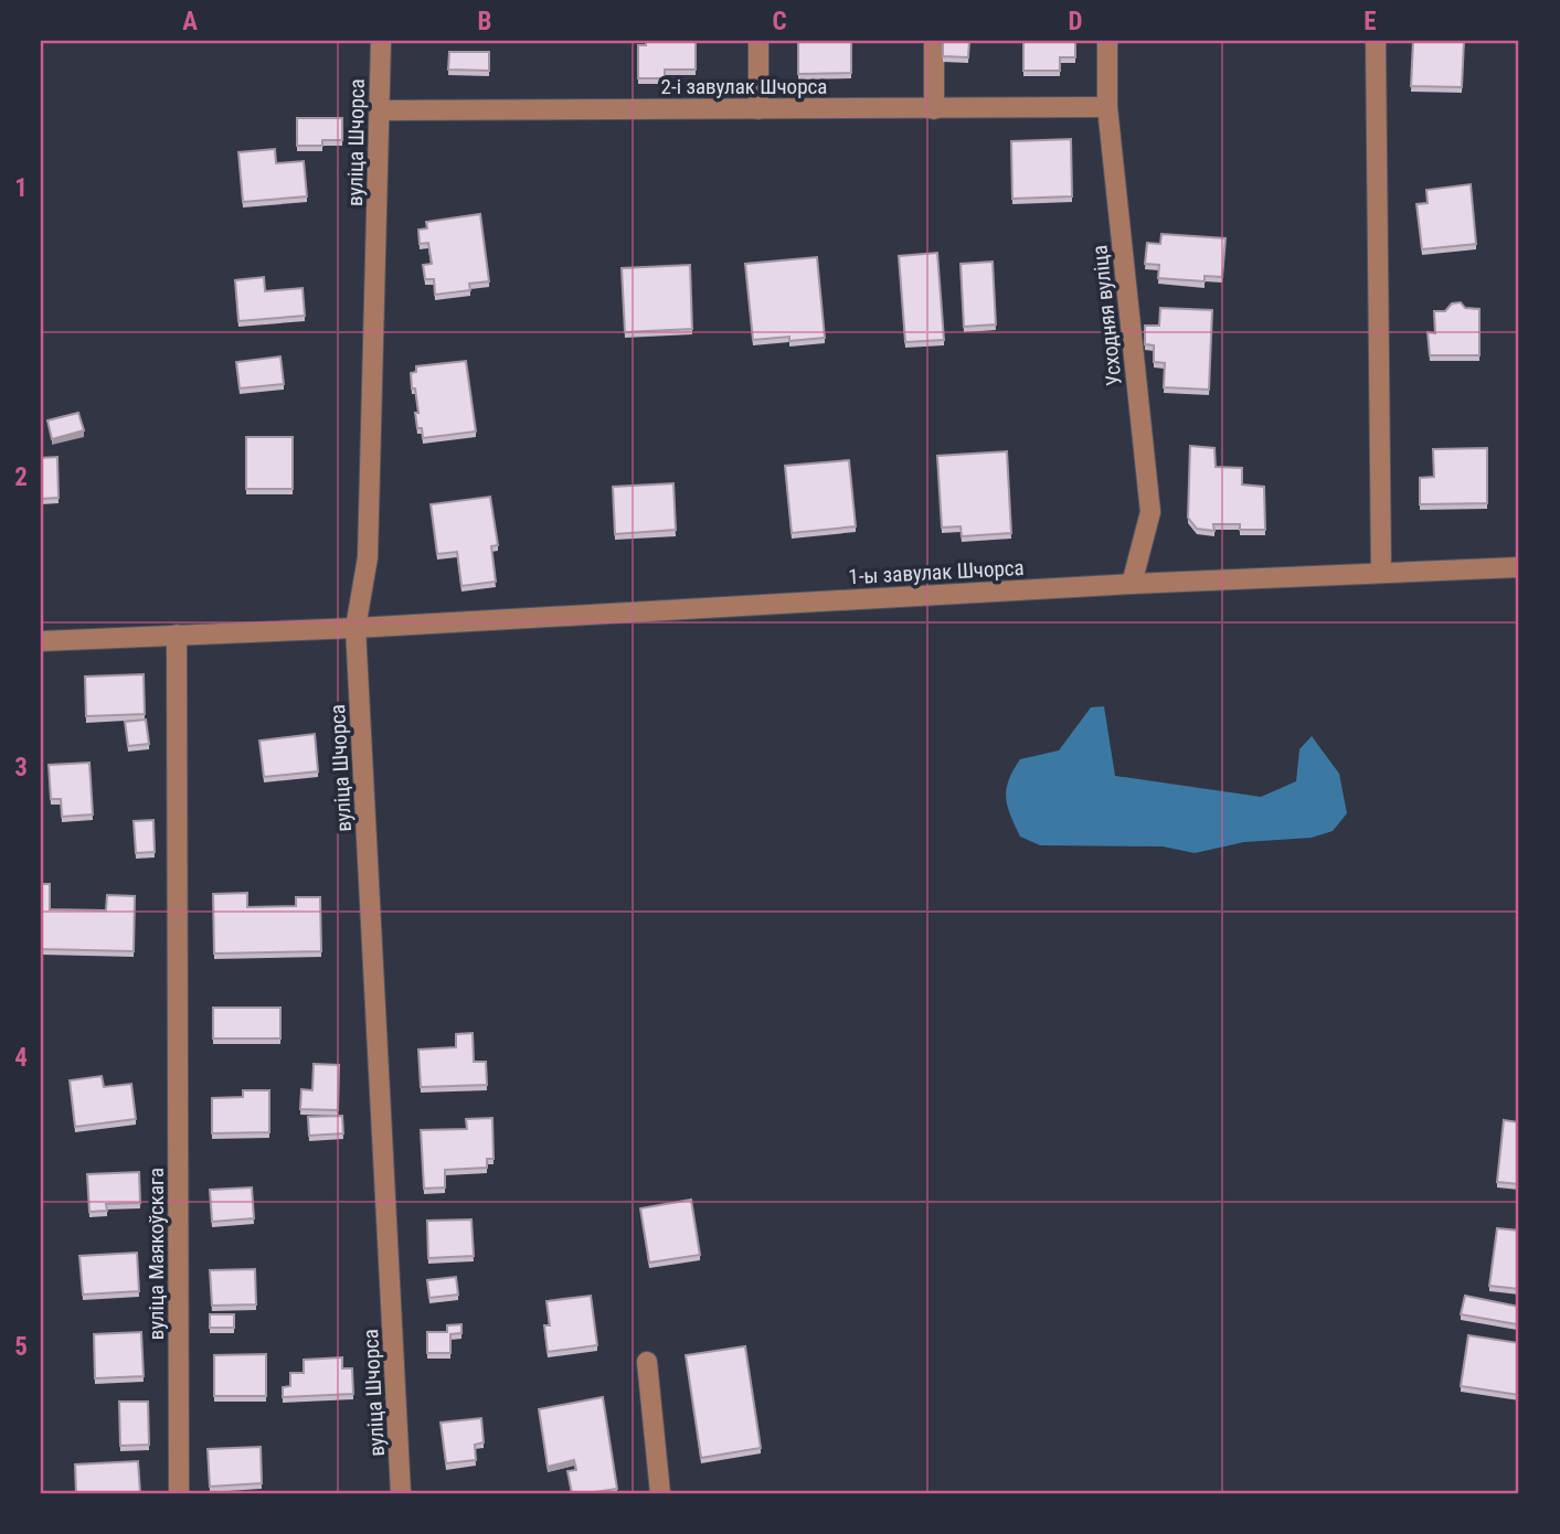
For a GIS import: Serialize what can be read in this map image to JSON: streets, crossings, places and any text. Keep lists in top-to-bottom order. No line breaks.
{"streets":{"street":["2-і завулак Шчорса","вуліца Шчорса","Усходняя вуліца","1-ы завулак Шчорса","вуліца Маякоўскага"]},"crossings":[["2-і завулак Шчорса","вуліца Шчорса"],["2-і завулак Шчорса","Усходняя вуліца"],["вуліца Шчорса","1-ы завулак Шчорса"],["Усходняя вуліца","1-ы завулак Шчорса"],["1-ы завулак Шчорса","вуліца Маякоўскага"]],"grid":{"columns":["A","B","C","D","E"],"rows":["1","2","3","4","5"]}}
